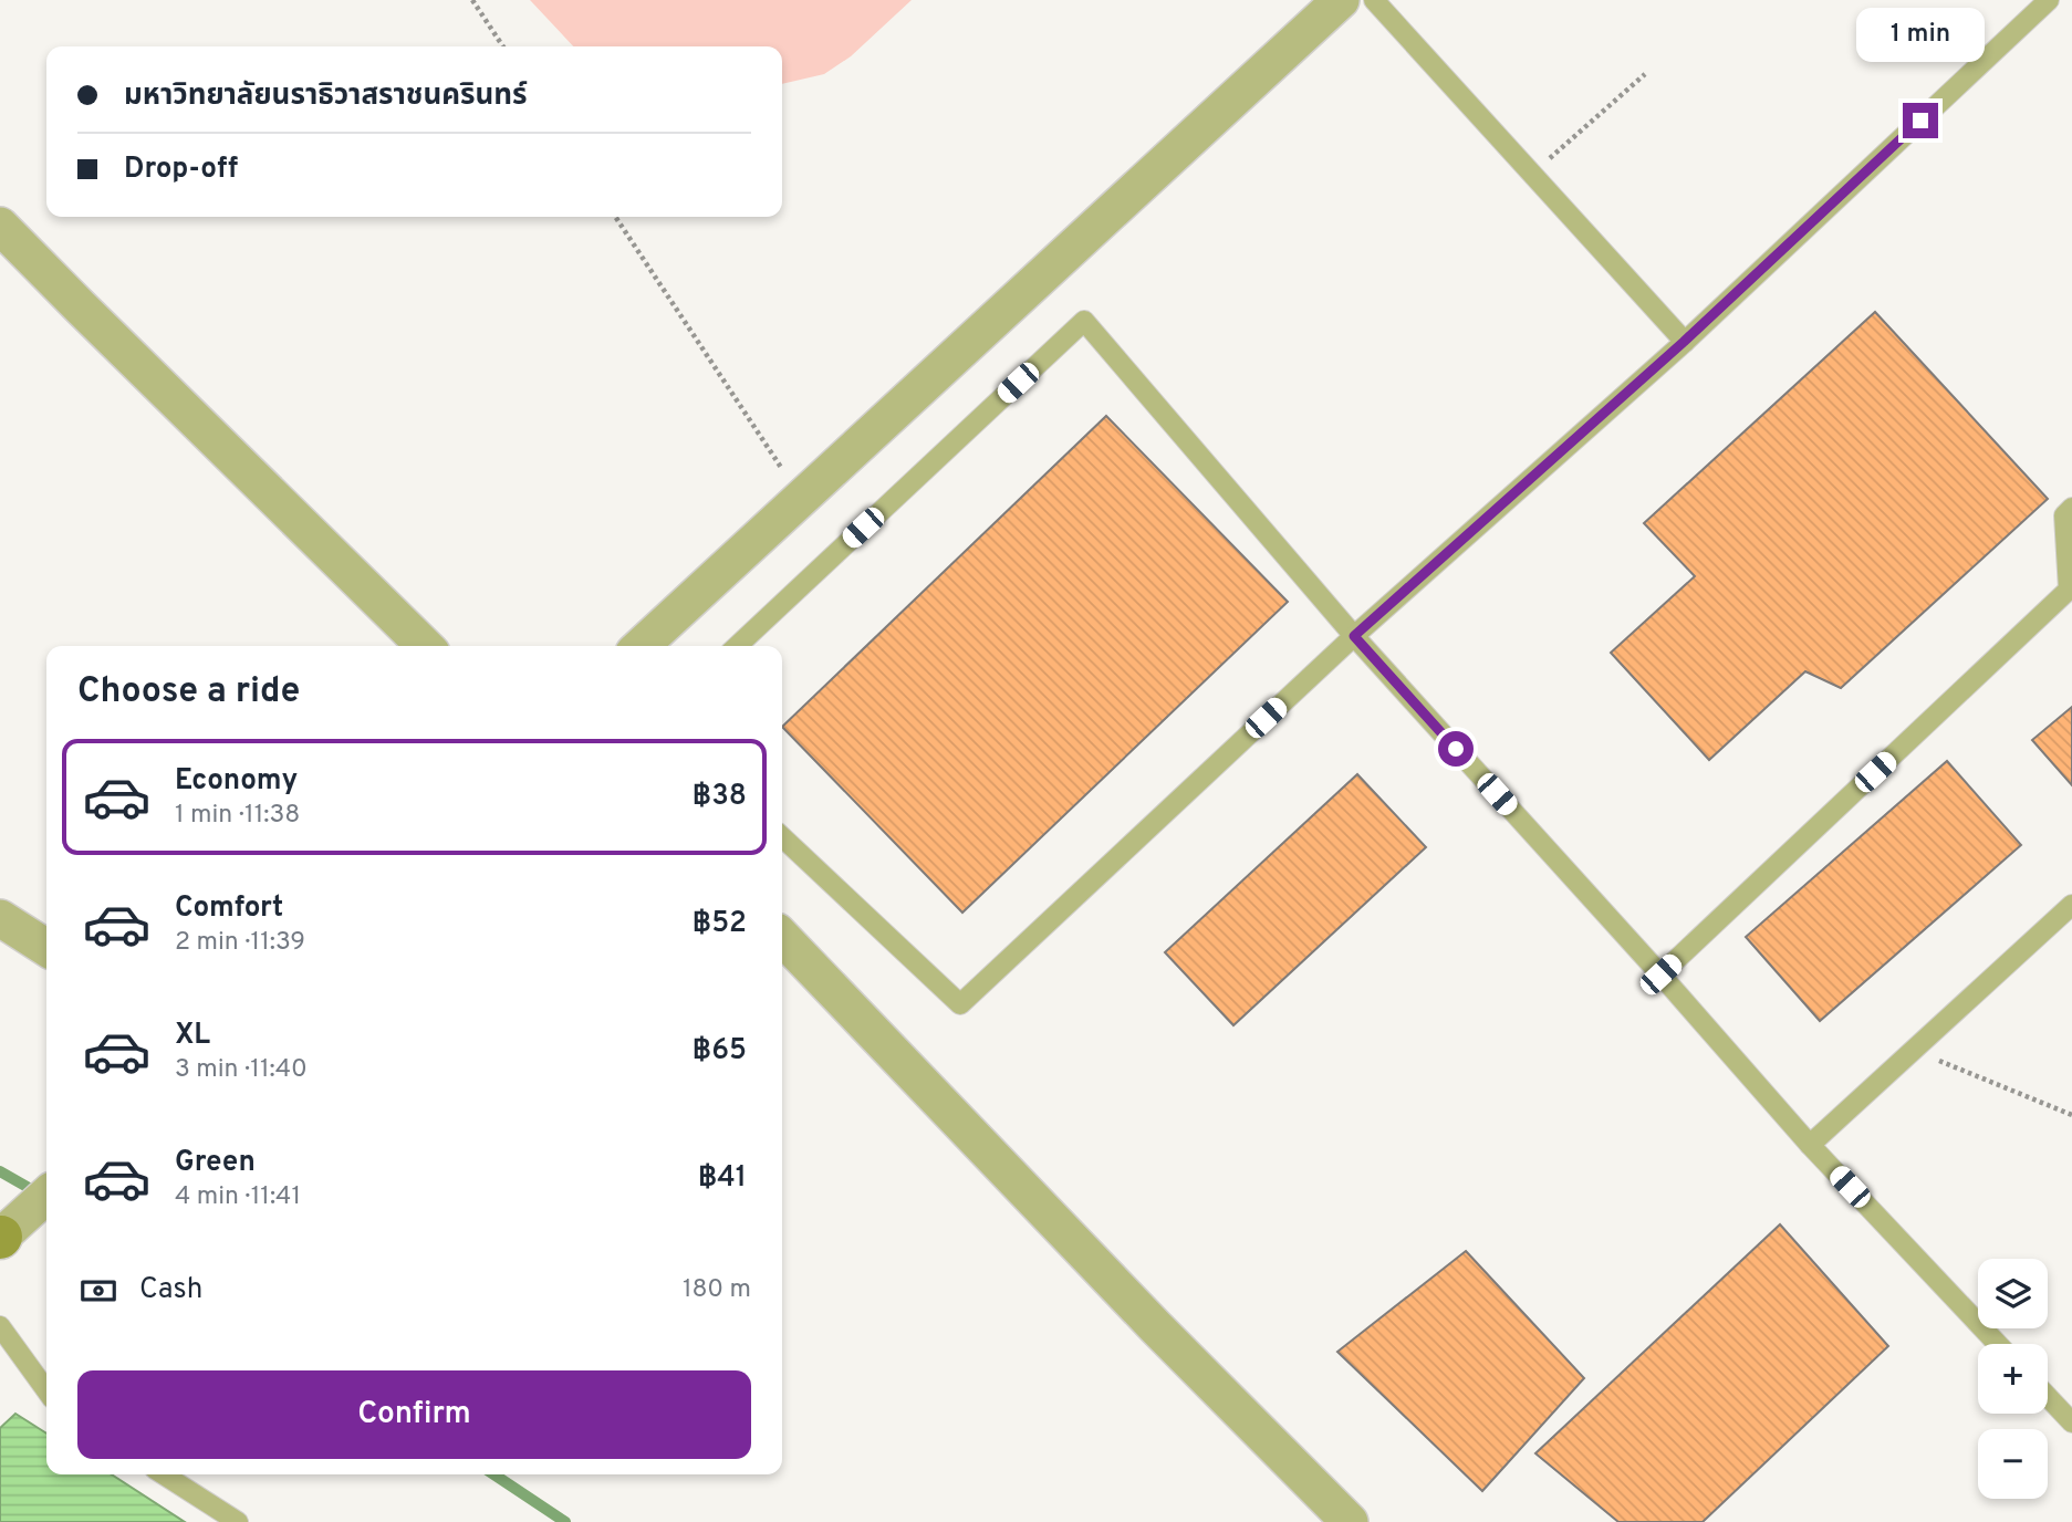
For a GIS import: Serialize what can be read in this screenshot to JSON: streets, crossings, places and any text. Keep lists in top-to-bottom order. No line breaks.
{"page":{"bubble":"1 min","banner":["มหาวิทยาลัยนราธิวาสราชนครินทร์","Drop-off"],"heading":"Choose a ride","list":[{"name":"Economy","note":"1 min · 11:38","value":"฿38"},{"name":"Comfort","note":"2 min · 11:39","value":"฿52"},{"name":"XL","note":"3 min · 11:40","value":"฿65"},{"name":"Green","note":"4 min · 11:41","value":"฿41"}],"pay":["Cash","180 m"],"map_buttons":["+","−"],"buttons":"Confirm"}}
